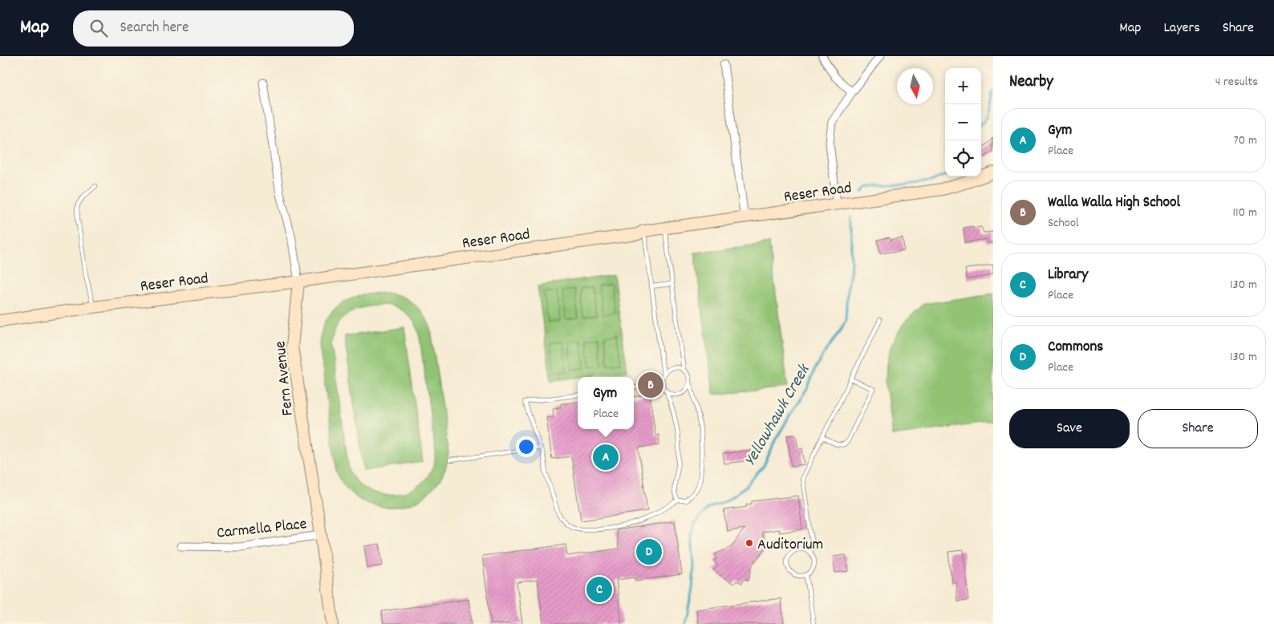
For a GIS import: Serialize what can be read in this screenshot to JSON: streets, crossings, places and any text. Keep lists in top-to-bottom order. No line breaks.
{"streets":{"main road":["Reser Road","Fern Avenue"],"street":["Carmella Place"]},"crossings":[["Reser Road","Fern Avenue"],["Fern Avenue","Carmella Place"]],"water":["Yellowhawk Creek"],"places":["Auditorium"],"north":"bottom","page":{"header":"Map","search":"Search here","nav":["Map","Layers","Share"],"heading":["Nearby","4 results"],"map_buttons":["+","−"],"list":[{"mark":"A","name":"Gym","note":"Place","value":"70 m"},{"mark":"B","name":"Walla Walla High School","note":"School","value":"110 m"},{"mark":"C","name":"Library","note":"Place","value":"130 m"},{"mark":"D","name":"Commons","note":"Place","value":"130 m"}],"pins":["B","A","D","C"],"popup":["Gym","Place"],"buttons":["Save","Share"]}}
